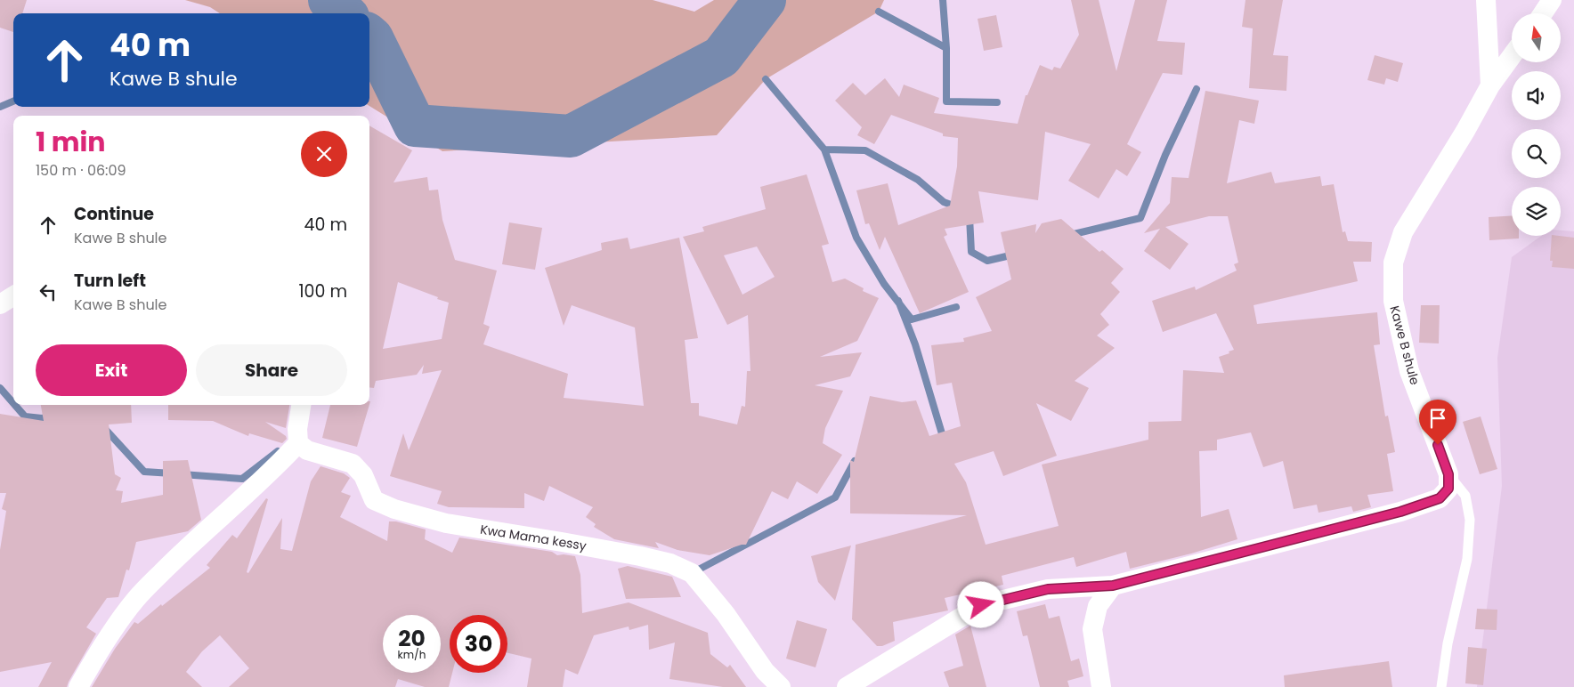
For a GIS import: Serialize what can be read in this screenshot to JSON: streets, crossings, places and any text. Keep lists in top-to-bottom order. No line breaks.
{"streets":{"street":["Kawe B shule","Kwa Mama kessy"]},"north":"top","page":{"turn":["40 m","Kawe B shule"],"heading":["1 min","150 m · 06:09"],"list":[{"name":"Continue","note":"Kawe B shule","value":"40 m"},{"name":"Turn left","note":"Kawe B shule","value":"100 m"}],"buttons":["Exit","Share"],"speed":"20 km/h","limit":"30"}}
